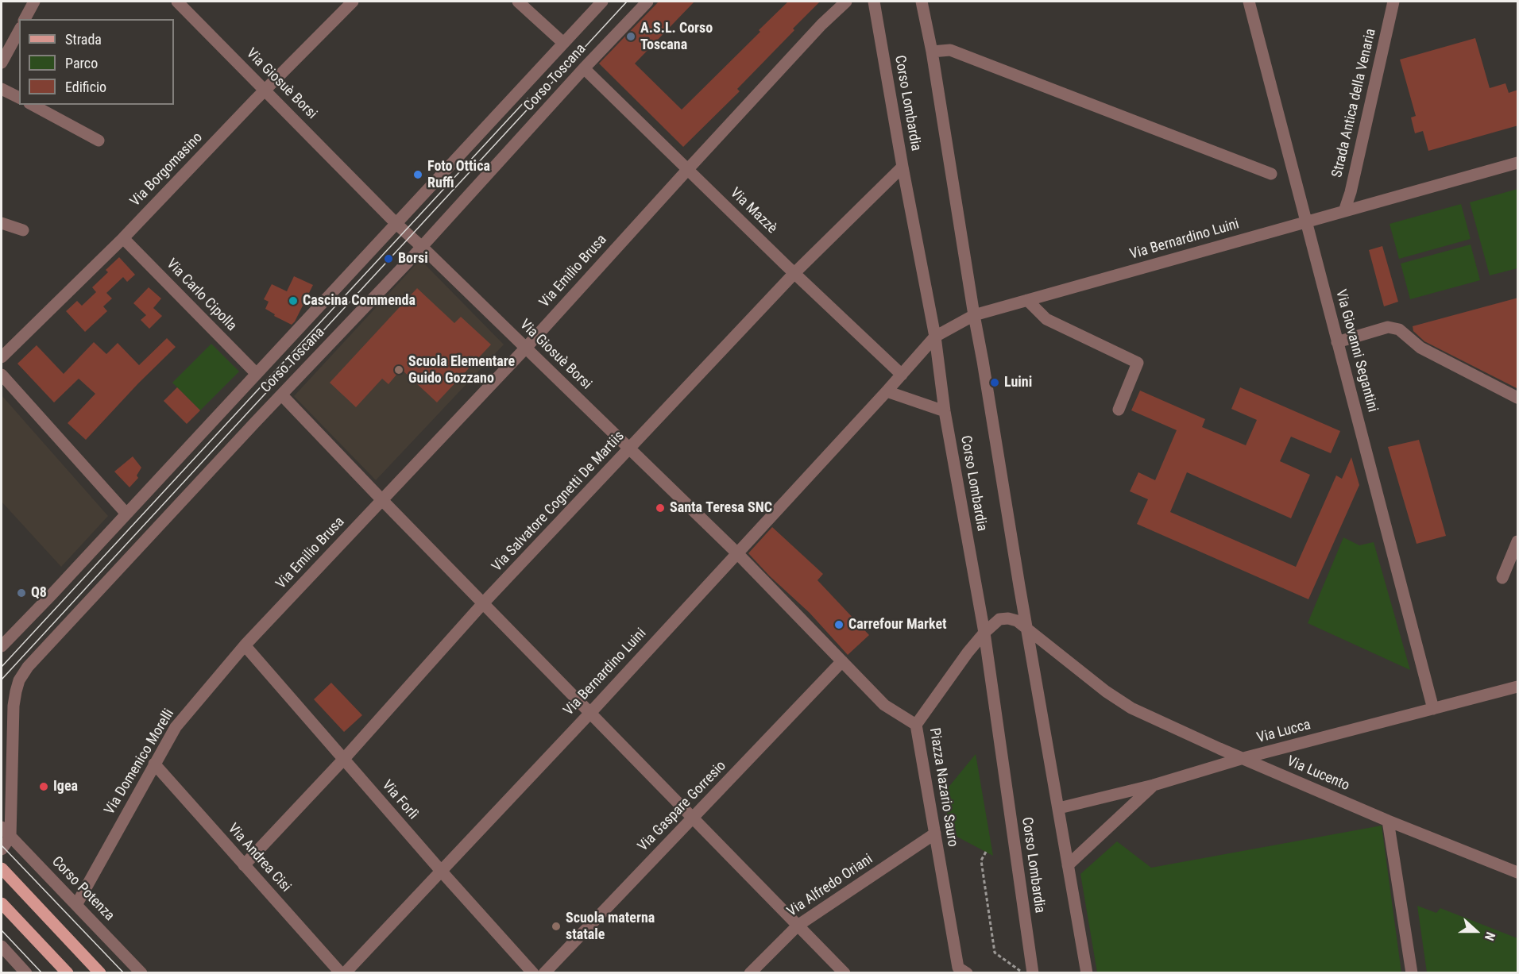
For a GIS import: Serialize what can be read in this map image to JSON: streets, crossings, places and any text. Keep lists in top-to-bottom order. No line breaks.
{"streets":{"street":["Corso Toscana","Via Giosuè Borsi","Corso Lombardia","Strada Antica della Venaria","Via Borgomasino","Via Mazzè","Via Bernardino Luini","Via Emilio Brusa","Via Carlo Cipolla","Via Giovanni Segantini","Via Salvatore Cognetti De Martiis","Via Lucca","Via Domenico Morelli","Via Lucento","Piazza Nazario Sauro","Via Forlì","Via Gaspare Gorresio","Via Andrea Cisi","Via Alfredo Oriani","Corso Potenza"]},"crossings":[["Corso Toscana","Via Giosuè Borsi"],["Corso Toscana","Via Mazzè"],["Corso Toscana","Via Carlo Cipolla"],["Corso Toscana","Corso Potenza"],["Via Giosuè Borsi","Via Borgomasino"],["Via Giosuè Borsi","Via Bernardino Luini"],["Via Giosuè Borsi","Via Emilio Brusa"],["Via Giosuè Borsi","Via Salvatore Cognetti De Martiis"],["Via Giosuè Borsi","Piazza Nazario Sauro"],["Via Giosuè Borsi","Via Gaspare Gorresio"],["Corso Lombardia","Via Bernardino Luini"],["Corso Lombardia","Via Salvatore Cognetti De Martiis"],["Corso Lombardia","Via Lucca"],["Corso Lombardia","Piazza Nazario Sauro"],["Strada Antica della Venaria","Via Bernardino Luini"],["Via Borgomasino","Via Carlo Cipolla"],["Via Mazzè","Via Bernardino Luini"],["Via Mazzè","Via Emilio Brusa"],["Via Mazzè","Via Salvatore Cognetti De Martiis"],["Via Bernardino Luini","Via Giovanni Segantini"],["Via Bernardino Luini","Via Forlì"],["Via Emilio Brusa","Via Domenico Morelli"],["Via Emilio Brusa","Via Forlì"],["Via Giovanni Segantini","Via Lucca"],["Via Salvatore Cognetti De Martiis","Via Forlì"],["Via Salvatore Cognetti De Martiis","Via Andrea Cisi"],["Via Lucca","Via Lucento"],["Via Domenico Morelli","Via Forlì"],["Via Domenico Morelli","Via Andrea Cisi"],["Via Domenico Morelli","Corso Potenza"],["Via Lucento","Piazza Nazario Sauro"],["Piazza Nazario Sauro","Via Alfredo Oriani"]],"places":["A.S.L. Corso Toscana","Foto Ottica Ruffi","Borsi","Cascina Commenda","Scuola Elementare Guido Gozzano","Luini","Santa Teresa SNC","Q8","Carrefour Market","Igea","Scuola materna statale"],"legend":["Strada","Parco","Edificio"],"north":"right"}
